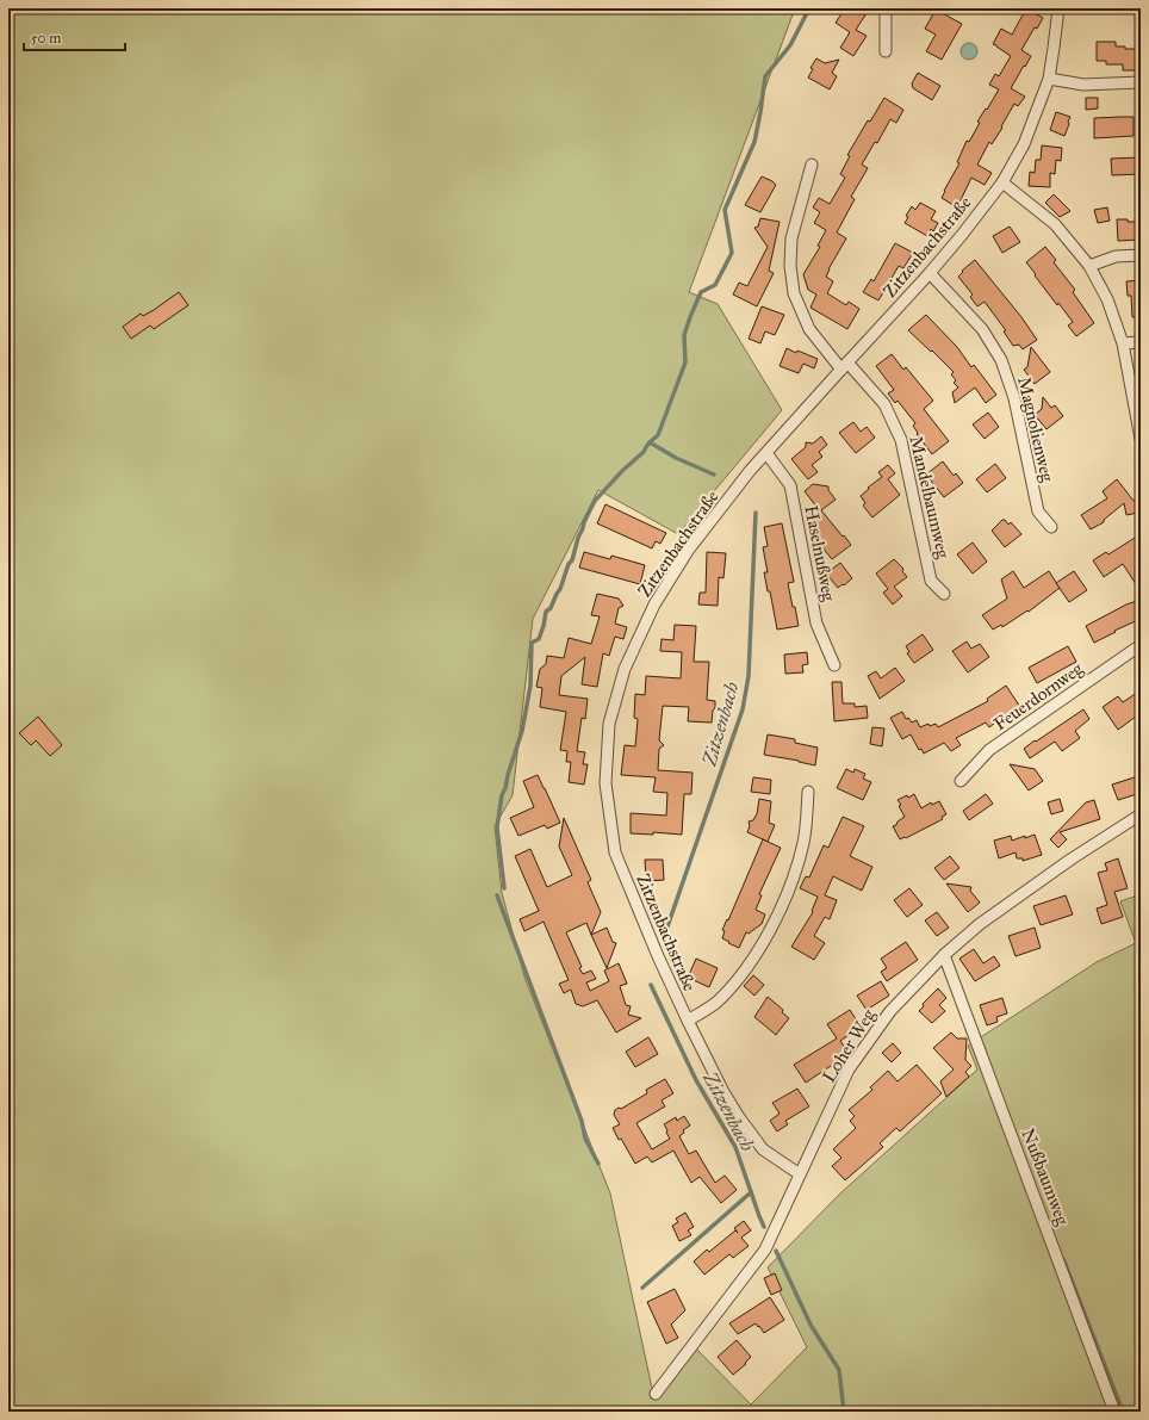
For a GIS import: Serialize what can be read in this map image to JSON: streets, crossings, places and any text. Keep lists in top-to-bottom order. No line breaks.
{"streets":{"street":["Zitzenbachstraße","Magnolienweg","Mandelbaumweg","Haselnußweg","Feuerdornweg","Loher Weg","Nußbaumweg"]},"crossings":[["Zitzenbachstraße","Magnolienweg"],["Zitzenbachstraße","Mandelbaumweg"],["Zitzenbachstraße","Haselnußweg"],["Zitzenbachstraße","Loher Weg"],["Loher Weg","Nußbaumweg"]],"water":["Zitzenbach"],"scale_bar":"50 m"}
